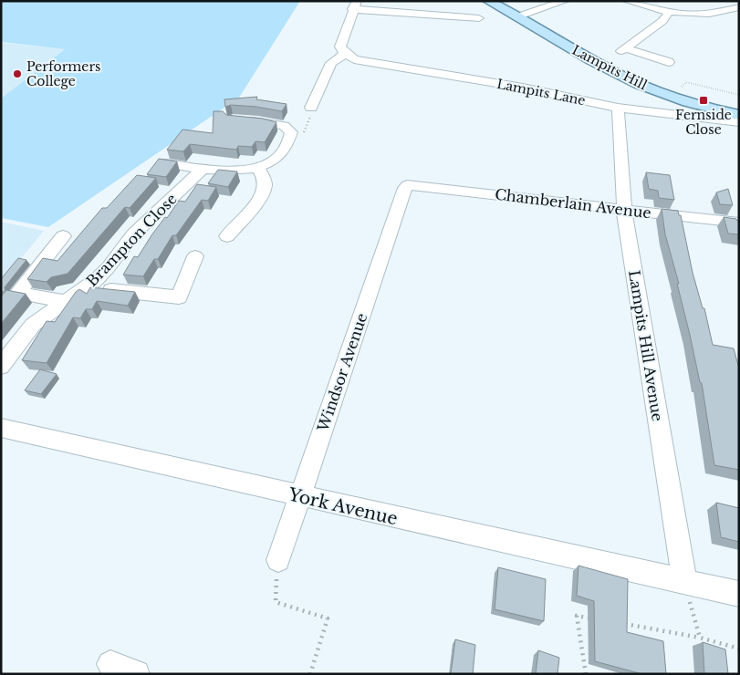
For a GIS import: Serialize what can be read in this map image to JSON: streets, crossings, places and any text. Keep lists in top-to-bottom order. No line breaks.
{"streets":{"main road":["Lampits Hill"],"street":["Lampits Lane","Chamberlain Avenue","Brampton Close","Lampits Hill Avenue","Windsor Avenue","York Avenue"]},"crossings":[["Lampits Lane","Lampits Hill Avenue"],["Chamberlain Avenue","Lampits Hill Avenue"],["Chamberlain Avenue","Windsor Avenue"],["Lampits Hill Avenue","York Avenue"],["Windsor Avenue","York Avenue"]],"places":{"other":["Performers College"],"transit":["Fernside Close"]}}
